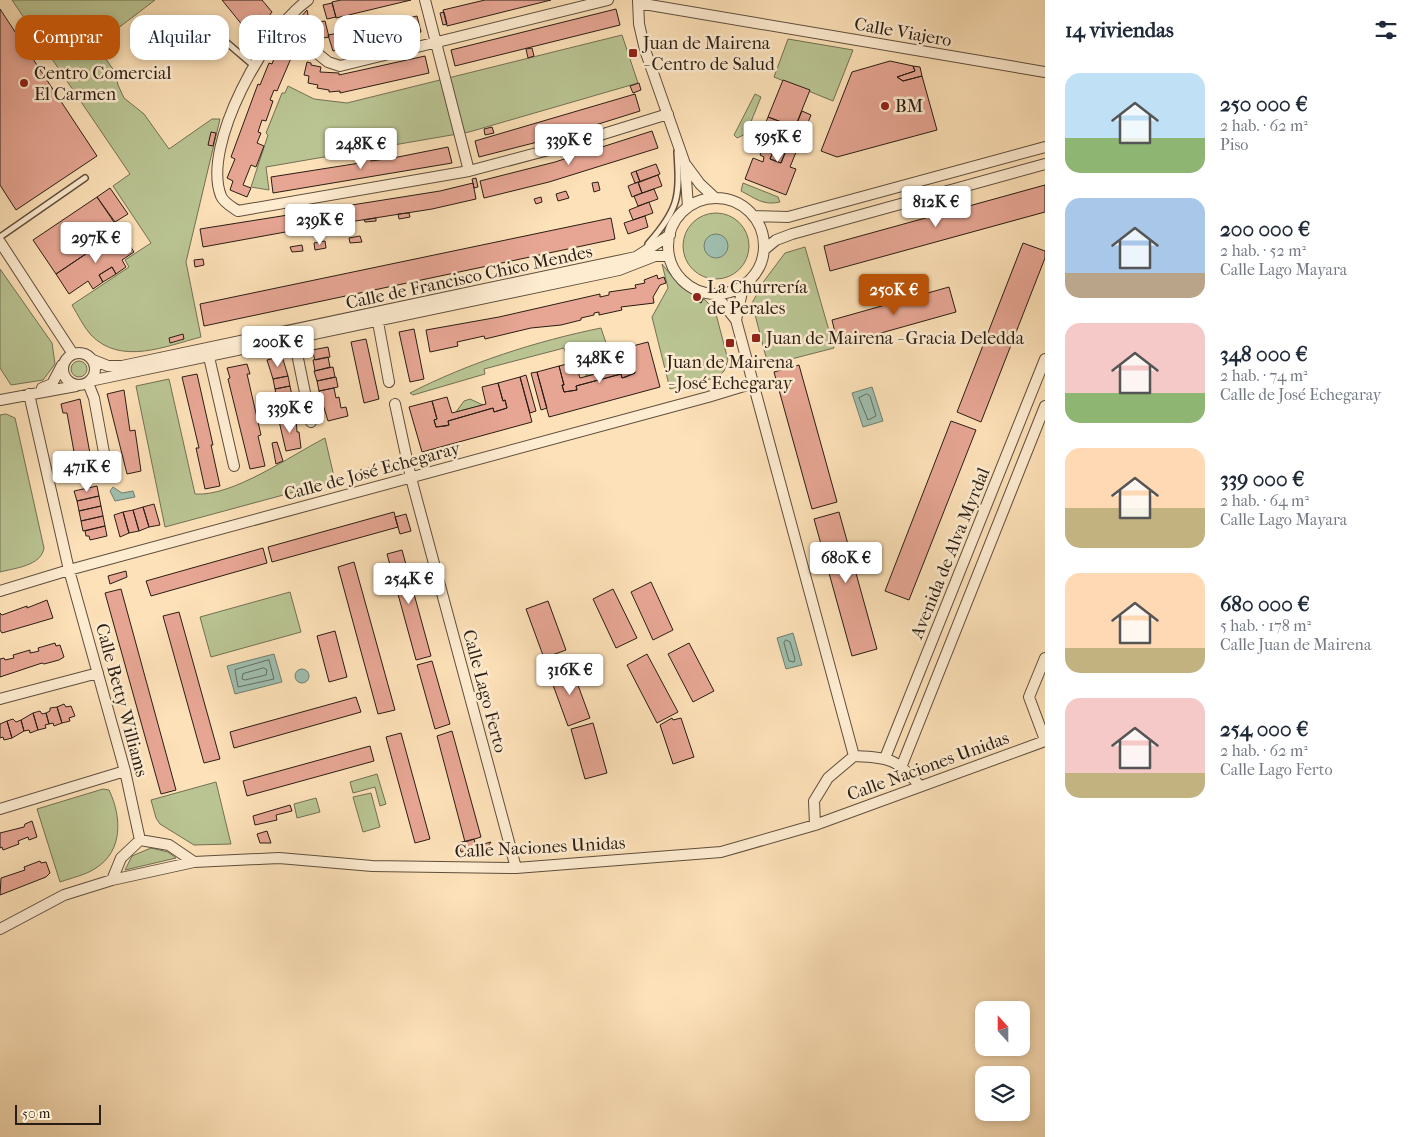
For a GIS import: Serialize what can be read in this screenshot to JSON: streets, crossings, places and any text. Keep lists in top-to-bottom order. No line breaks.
{"streets":{"street":["Calle Viajero","Calle de Francisco Chico Mendes","Calle de José Echegaray","Avenida de Alva Myrdal","Calle Lago Ferto","Calle Betty Williams","Calle Naciones Unidas"]},"crossings":[["Calle de José Echegaray","Calle Lago Ferto"],["Calle de José Echegaray","Calle Betty Williams"],["Calle Lago Ferto","Calle Naciones Unidas"]],"places":{"transit":["Juan de Mairena - Centro de Salud","Juan de Mairena - Gracia Deledda","Juan de Mairena - José Echegaray"],"other":["Centro Comercial El Carmen","BM","La Churrería de Perales"]},"scale_bar":"50 m","north":"top","page":{"heading":"14 viviendas","chip":["Comprar","Alquilar","Filtros","Nuevo"],"list":[{"name":"250 000 €","note":"2 hab. · 62 m² · Piso"},{"name":"200 000 €","note":"2 hab. · 52 m² · Calle Lago Mayara"},{"name":"348 000 €","note":"2 hab. · 74 m² · Calle de José Echegaray"},{"name":"339 000 €","note":"2 hab. · 64 m² · Calle Lago Mayara"},{"name":"680 000 €","note":"5 hab. · 178 m² · Calle Juan de Mairena"},{"name":"254 000 €","note":"2 hab. · 62 m² · Calle Lago Ferto"}],"price":["595K €","339K €","248K €","812K €","239K €","297K €","250K €","200K €","348K €","339K €","471K €","680K €","254K €","316K €"],"scale":"50 m"}}
